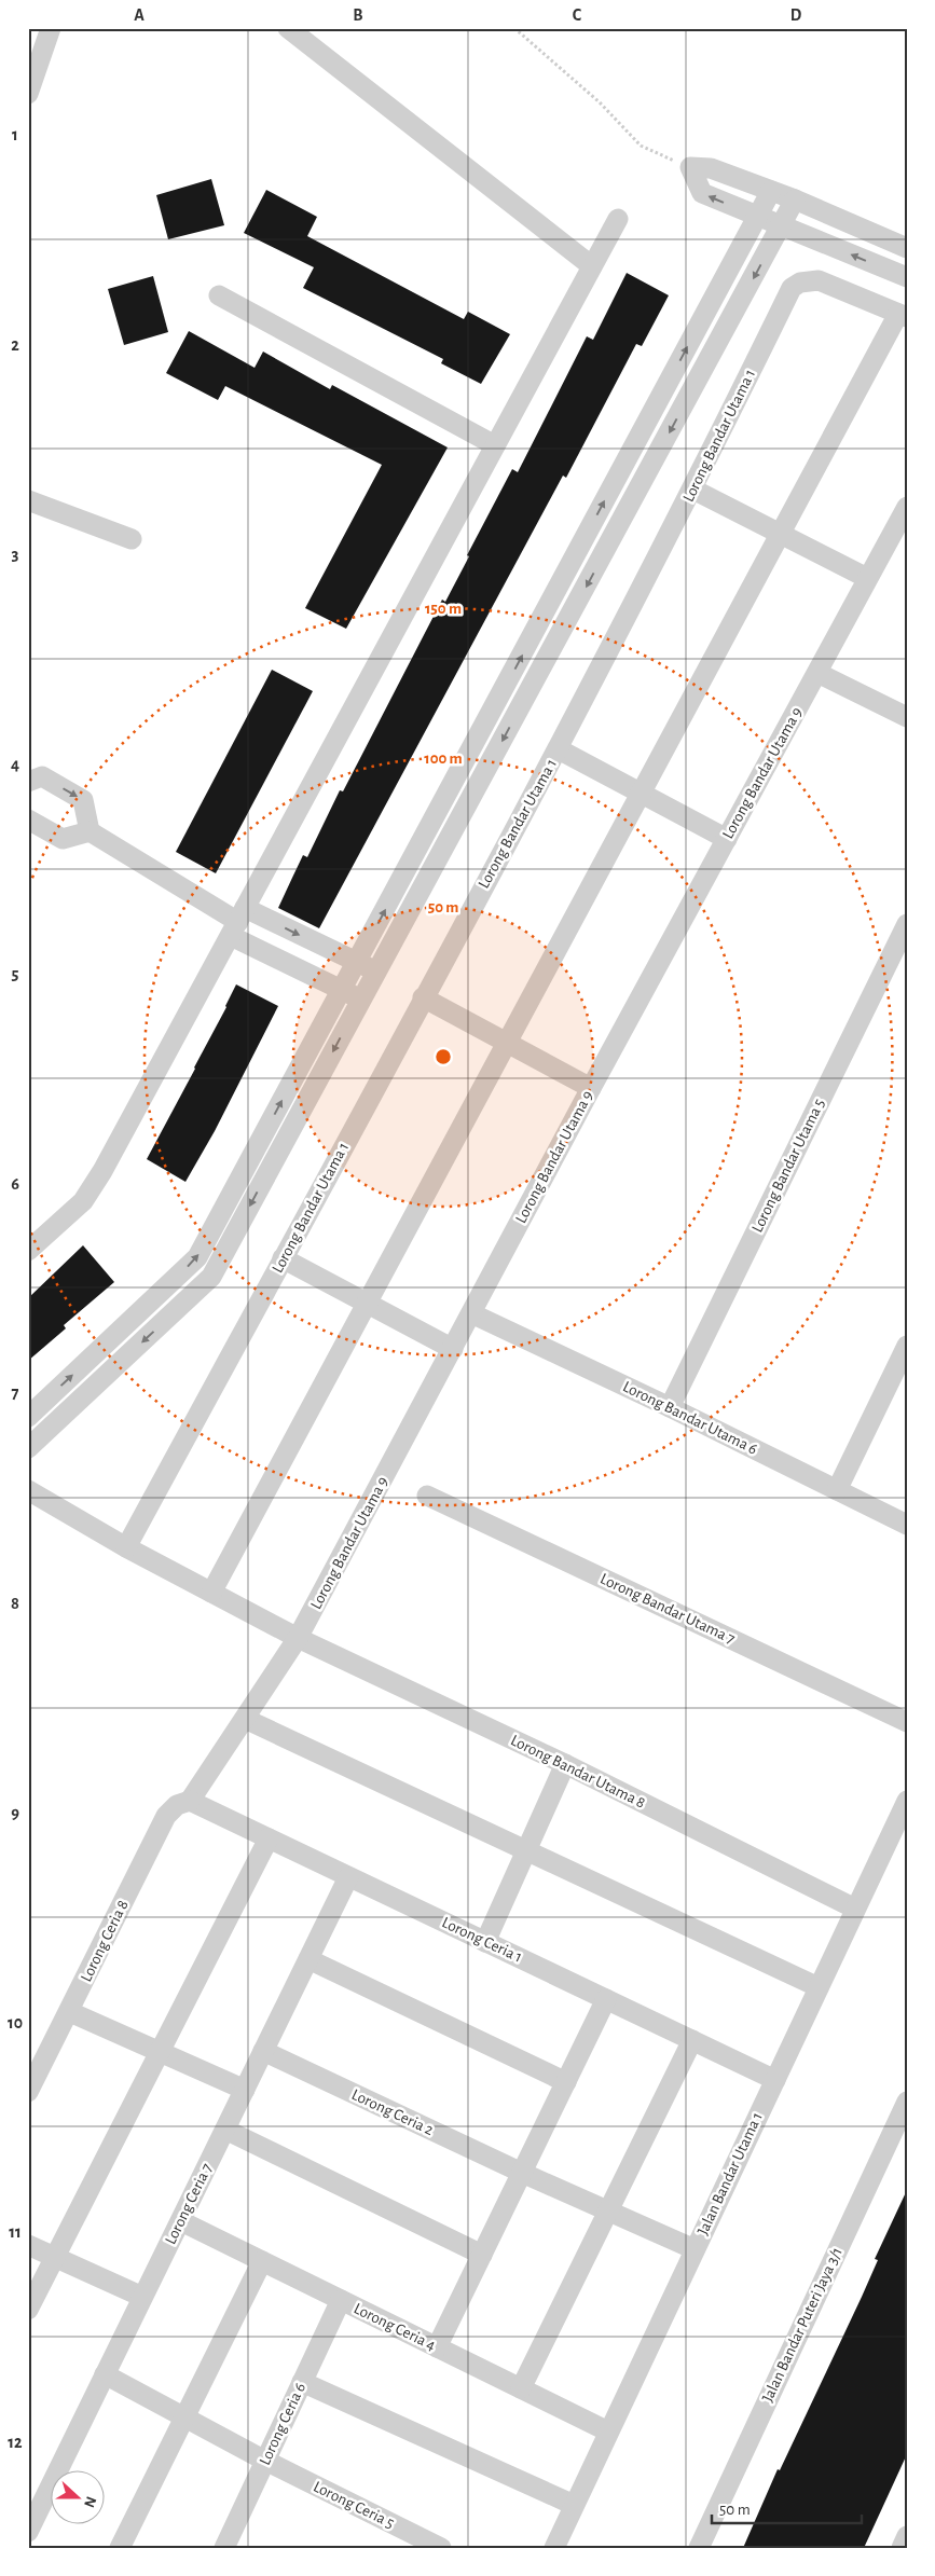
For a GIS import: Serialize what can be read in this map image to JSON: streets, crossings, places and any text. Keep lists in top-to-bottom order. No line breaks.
{"streets":{"street":["Lorong Bandar Utama 1","Lorong Bandar Utama 9","Lorong Bandar Utama 5","Lorong Bandar Utama 6","Lorong Bandar Utama 7","Lorong Bandar Utama 8","Lorong Ceria 1","Lorong Ceria 8","Lorong Ceria 2","Jalan Bandar Utama 1","Lorong Ceria 7","Jalan Bandar Puteri Jaya 3/1","Lorong Ceria 4","Lorong Ceria 6","Lorong Ceria 5"]},"crossings":[["Lorong Bandar Utama 1","Lorong Bandar Utama 8"],["Lorong Bandar Utama 9","Lorong Bandar Utama 6"],["Lorong Bandar Utama 9","Lorong Bandar Utama 8"],["Lorong Bandar Utama 9","Lorong Ceria 1"],["Lorong Bandar Utama 9","Lorong Ceria 8"],["Lorong Bandar Utama 5","Lorong Bandar Utama 6"],["Lorong Bandar Utama 8","Jalan Bandar Utama 1"],["Lorong Ceria 1","Lorong Ceria 8"],["Lorong Ceria 1","Jalan Bandar Utama 1"],["Lorong Ceria 1","Lorong Ceria 7"],["Lorong Ceria 2","Jalan Bandar Utama 1"],["Lorong Ceria 2","Lorong Ceria 7"],["Jalan Bandar Utama 1","Lorong Ceria 4"],["Lorong Ceria 7","Lorong Ceria 4"],["Lorong Ceria 7","Lorong Ceria 5"],["Lorong Ceria 4","Lorong Ceria 6"],["Lorong Ceria 6","Lorong Ceria 5"]],"scale_bar":"50 m","north":"right","grid":{"columns":["A","B","C","D"],"rows":["1","2","3","4","5","6","7","8","9","10","11","12"]},"rings":["150 m","100 m","50 m"]}
